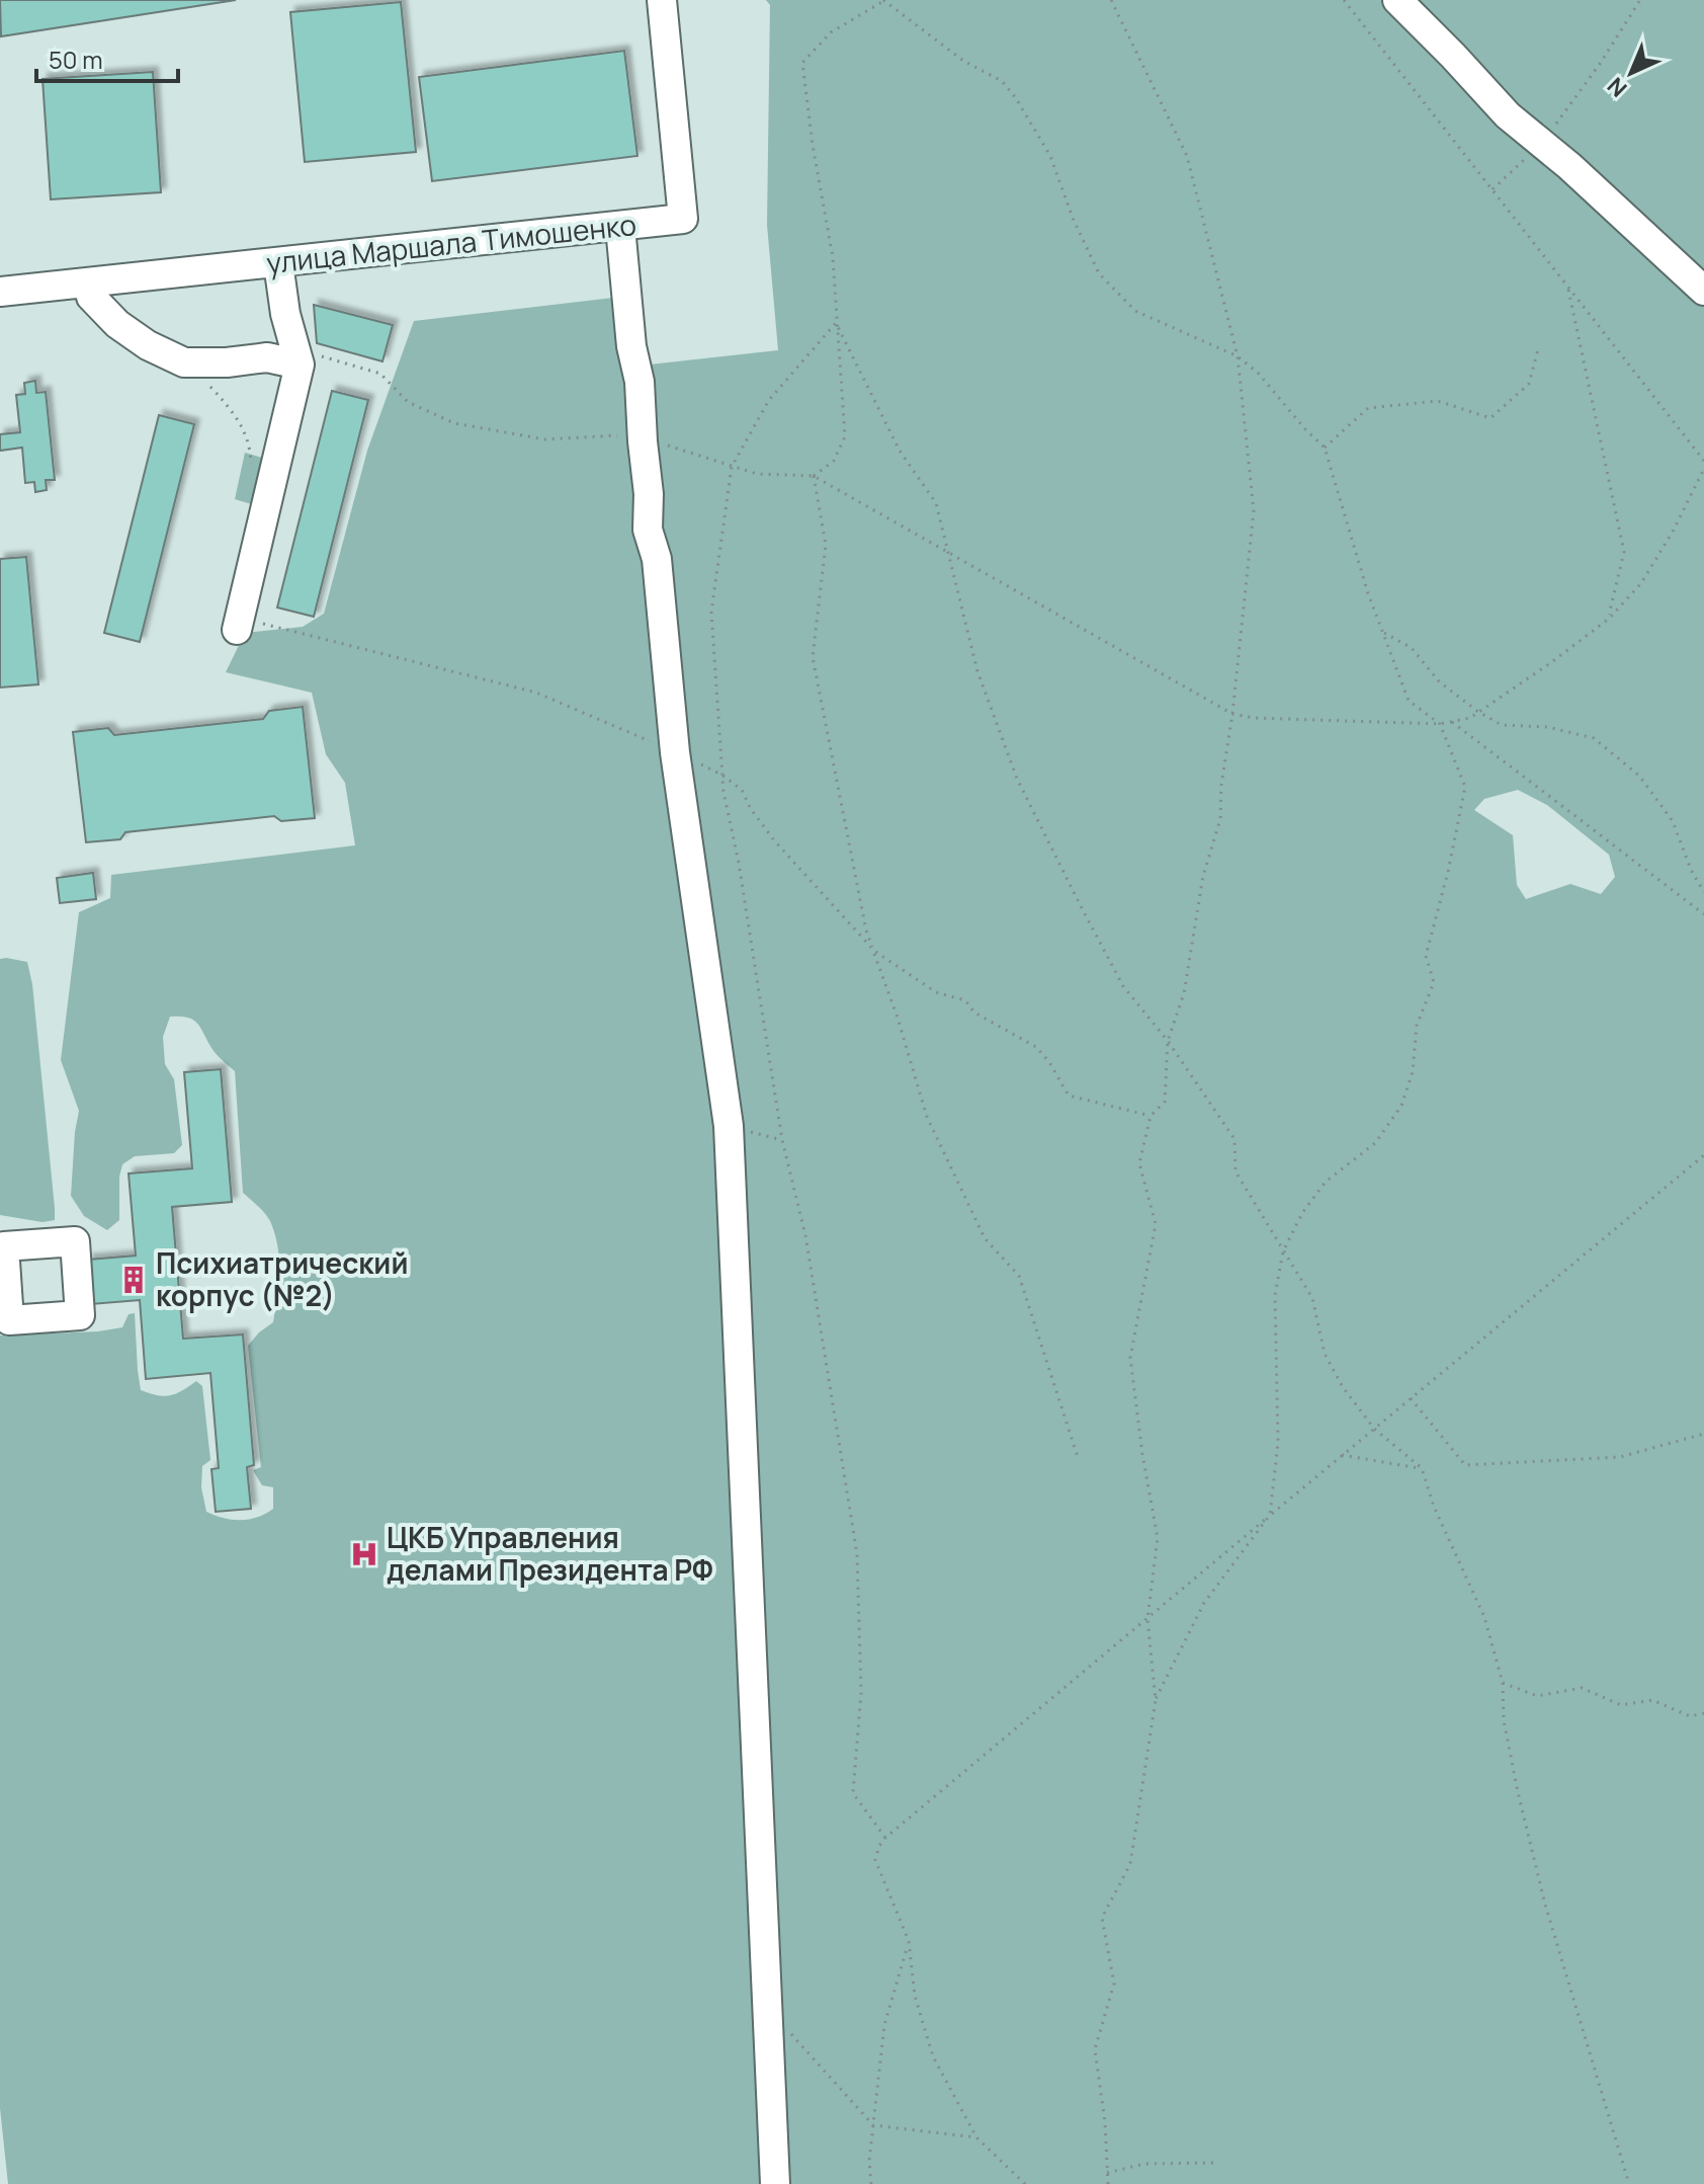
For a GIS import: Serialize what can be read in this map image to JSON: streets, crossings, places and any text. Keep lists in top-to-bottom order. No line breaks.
{"streets":{"street":["улица Маршала Тимошенко"]},"places":{"building":["Психиатрический корпус (№2)"],"hospital":["ЦКБ Управления делами Президента РФ"]},"scale_bar":"50 m","north":"bottom left"}
